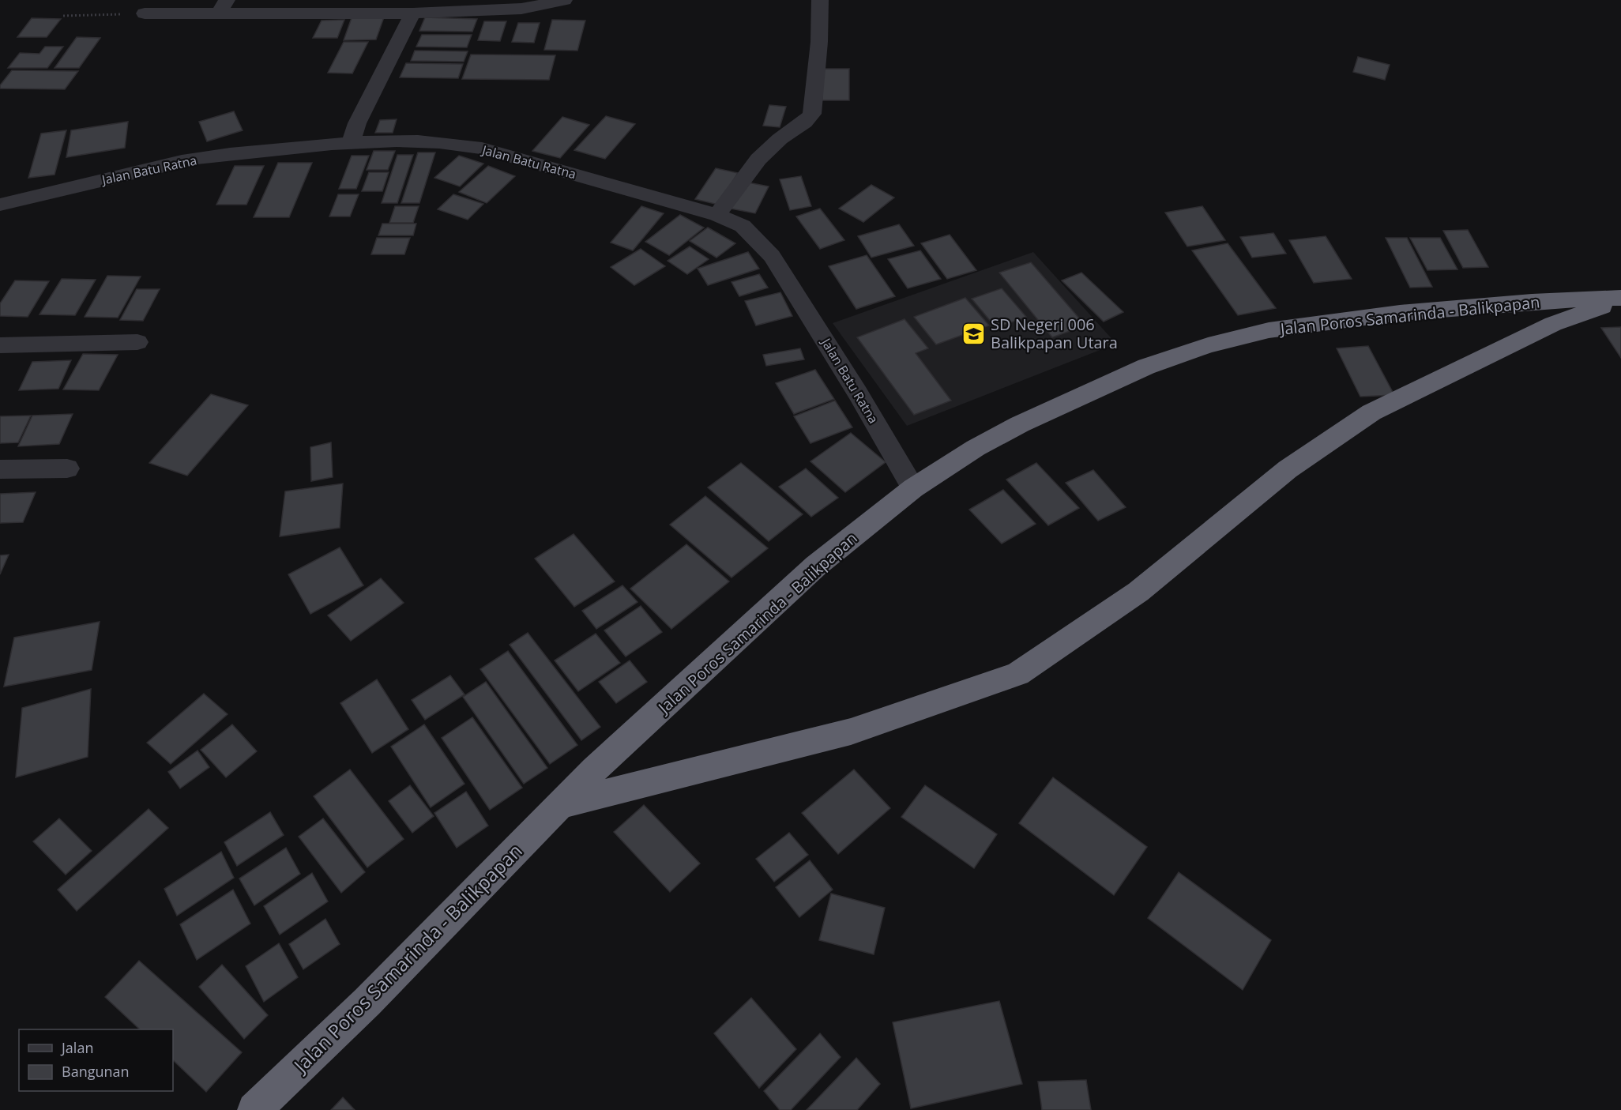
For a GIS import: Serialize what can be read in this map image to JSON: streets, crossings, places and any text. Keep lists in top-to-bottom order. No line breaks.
{"streets":{"highway":["Jalan Poros Samarinda - Balikpapan"],"street":["Jalan Batu Ratna"]},"crossings":[["Jalan Batu Ratna","Jalan Poros Samarinda - Balikpapan"]],"places":{"school or university":["SD Negeri 006 Balikpapan Utara"]},"legend":["Jalan","Bangunan"]}
